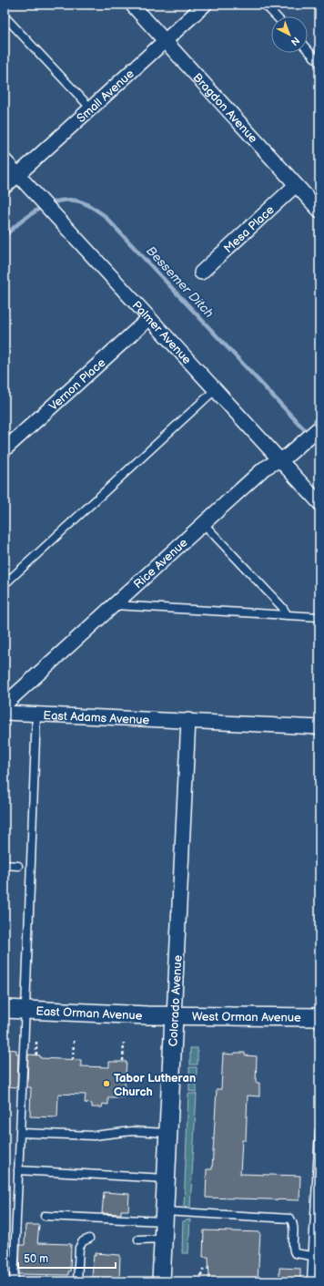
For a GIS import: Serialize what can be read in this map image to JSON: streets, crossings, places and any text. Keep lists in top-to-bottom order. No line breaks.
{"streets":{"street":["Small Avenue","Bragdon Avenue","Mesa Place","Palmer Avenue","Vernon Place","Rice Avenue","East Adams Avenue","Colorado Avenue","East Orman Avenue","West Orman Avenue"]},"crossings":[["Small Avenue","Bragdon Avenue"],["Small Avenue","Palmer Avenue"],["Bragdon Avenue","Mesa Place"],["Palmer Avenue","Vernon Place"],["Palmer Avenue","Rice Avenue"],["East Adams Avenue","Colorado Avenue"],["Colorado Avenue","East Orman Avenue"],["Colorado Avenue","West Orman Avenue"],["East Orman Avenue","West Orman Avenue"]],"water":["Bessemer Ditch"],"places":["Tabor Lutheran Church"],"scale_bar":"50 m","north":"bottom right"}
